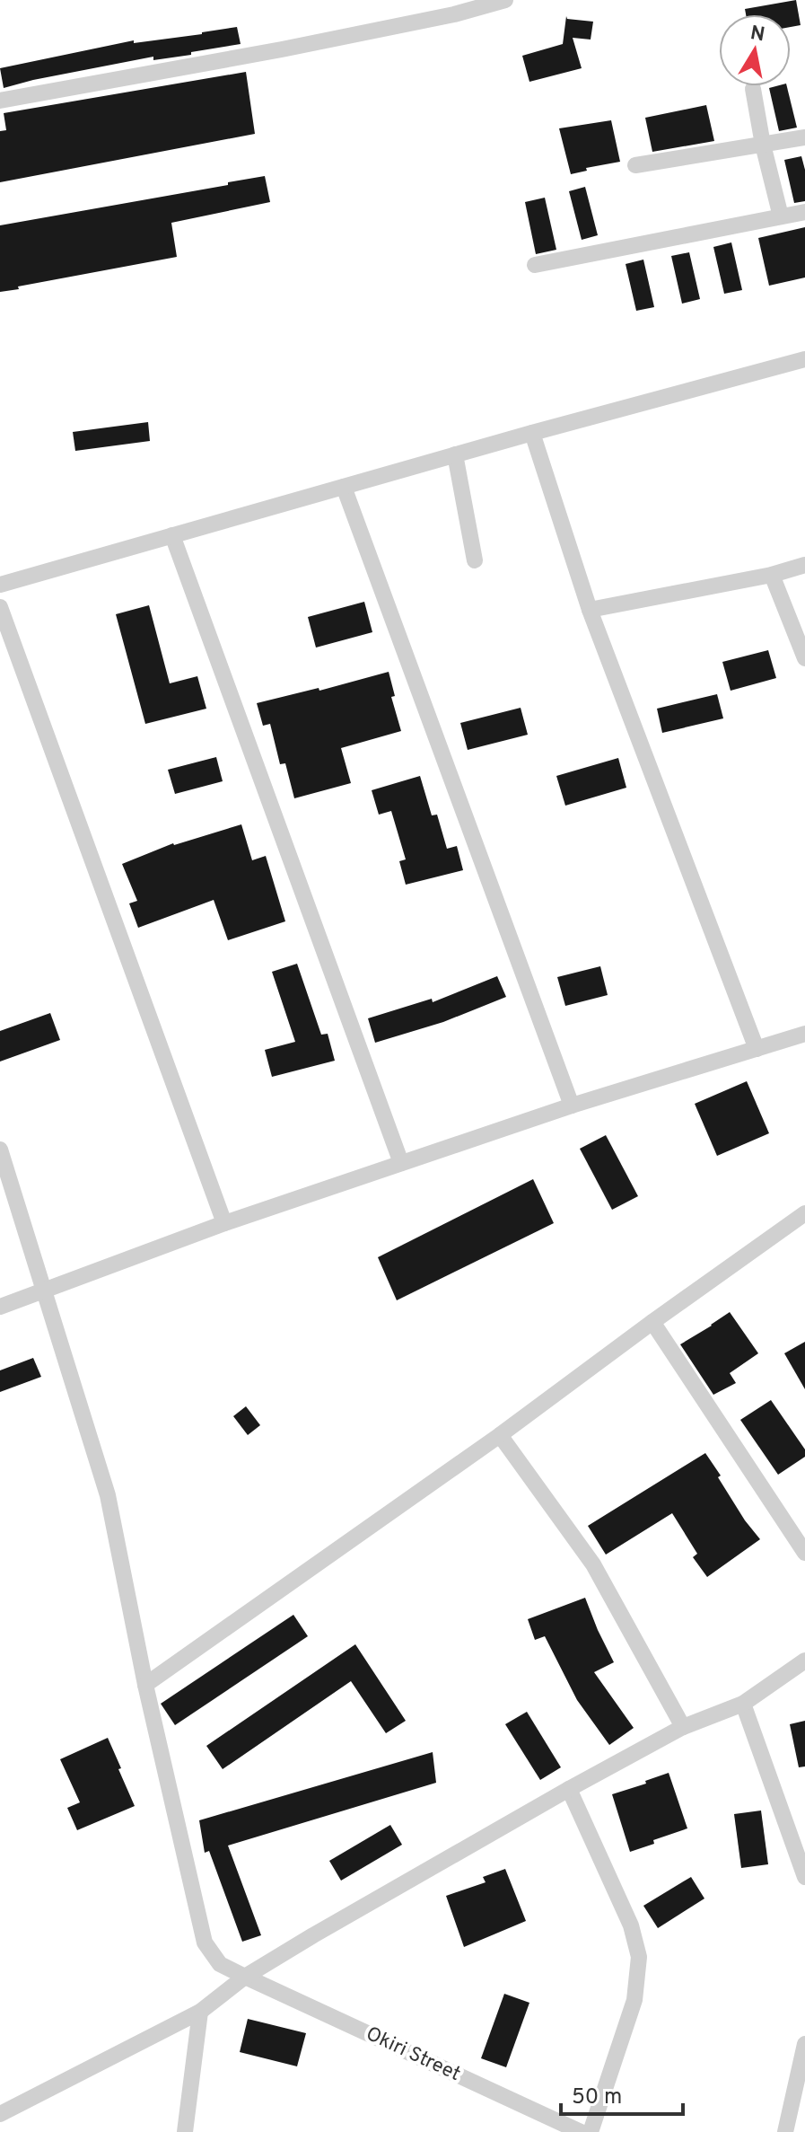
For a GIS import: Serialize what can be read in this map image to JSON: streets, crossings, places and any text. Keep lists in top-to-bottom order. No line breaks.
{"streets":{"street":["Okiri Street"]},"scale_bar":"50 m","north":"top"}
